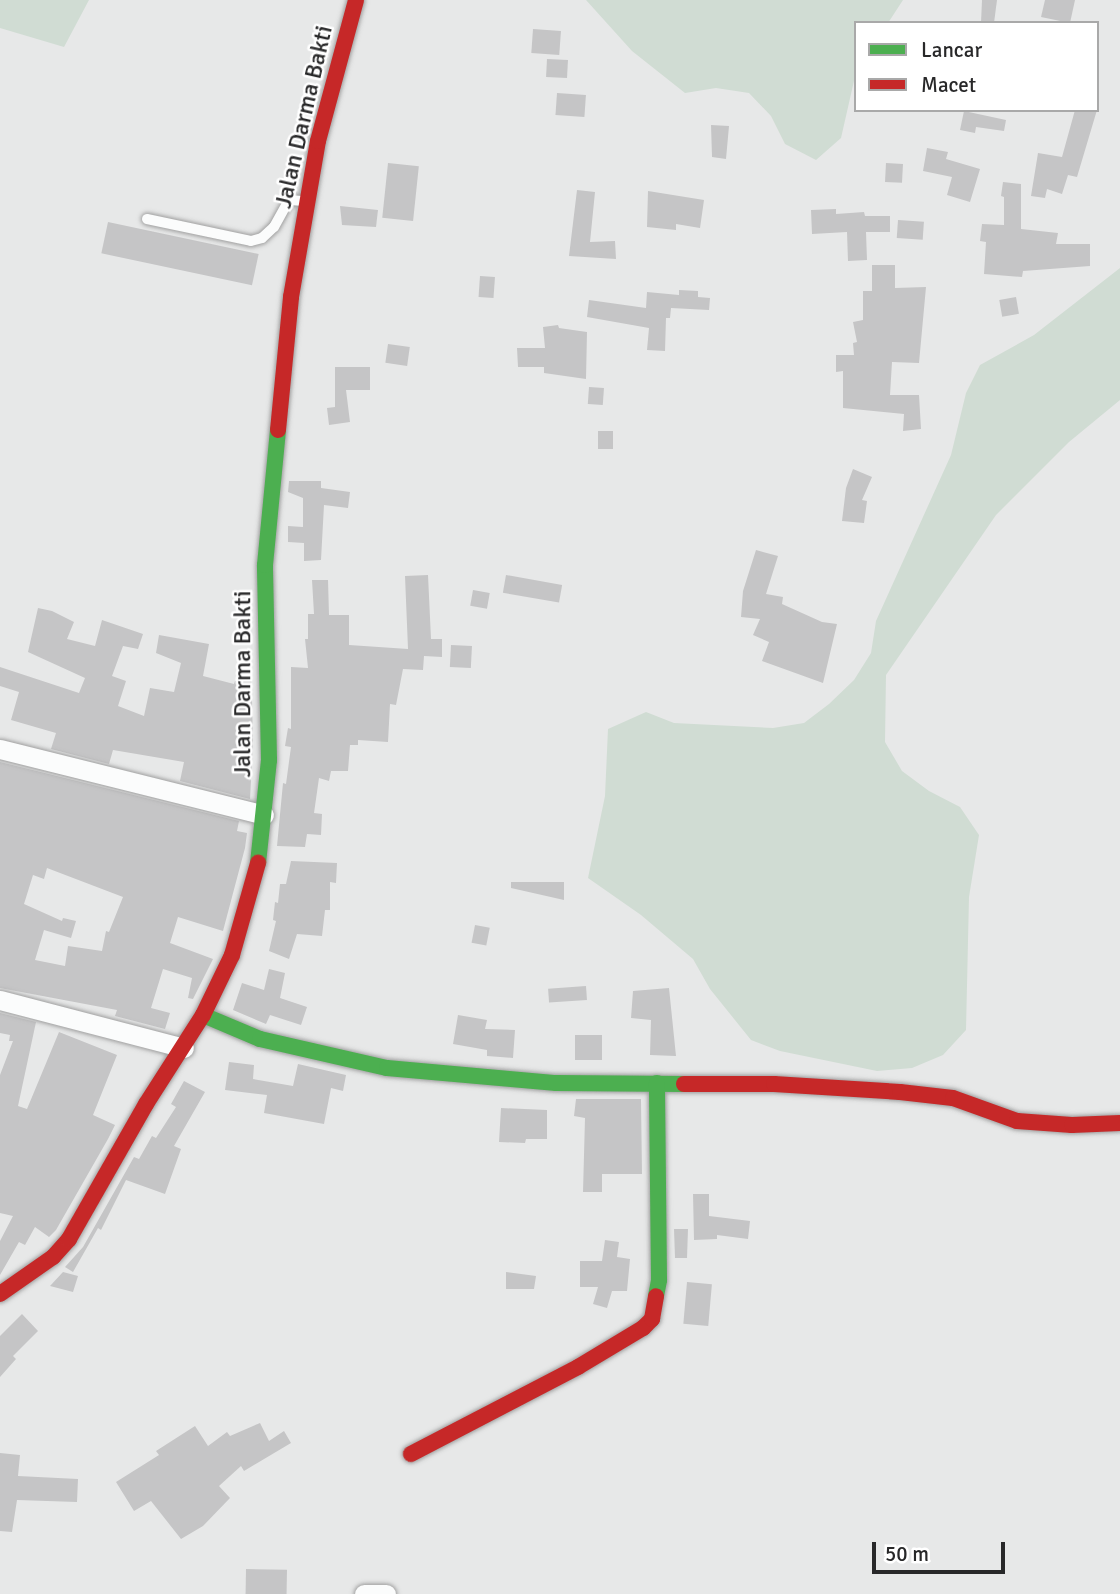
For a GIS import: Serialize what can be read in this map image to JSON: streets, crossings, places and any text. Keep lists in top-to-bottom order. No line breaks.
{"streets":{"street":["Jalan Darma Bakti"]},"legend":["Lancar","Macet"],"scale_bar":"50 m"}
